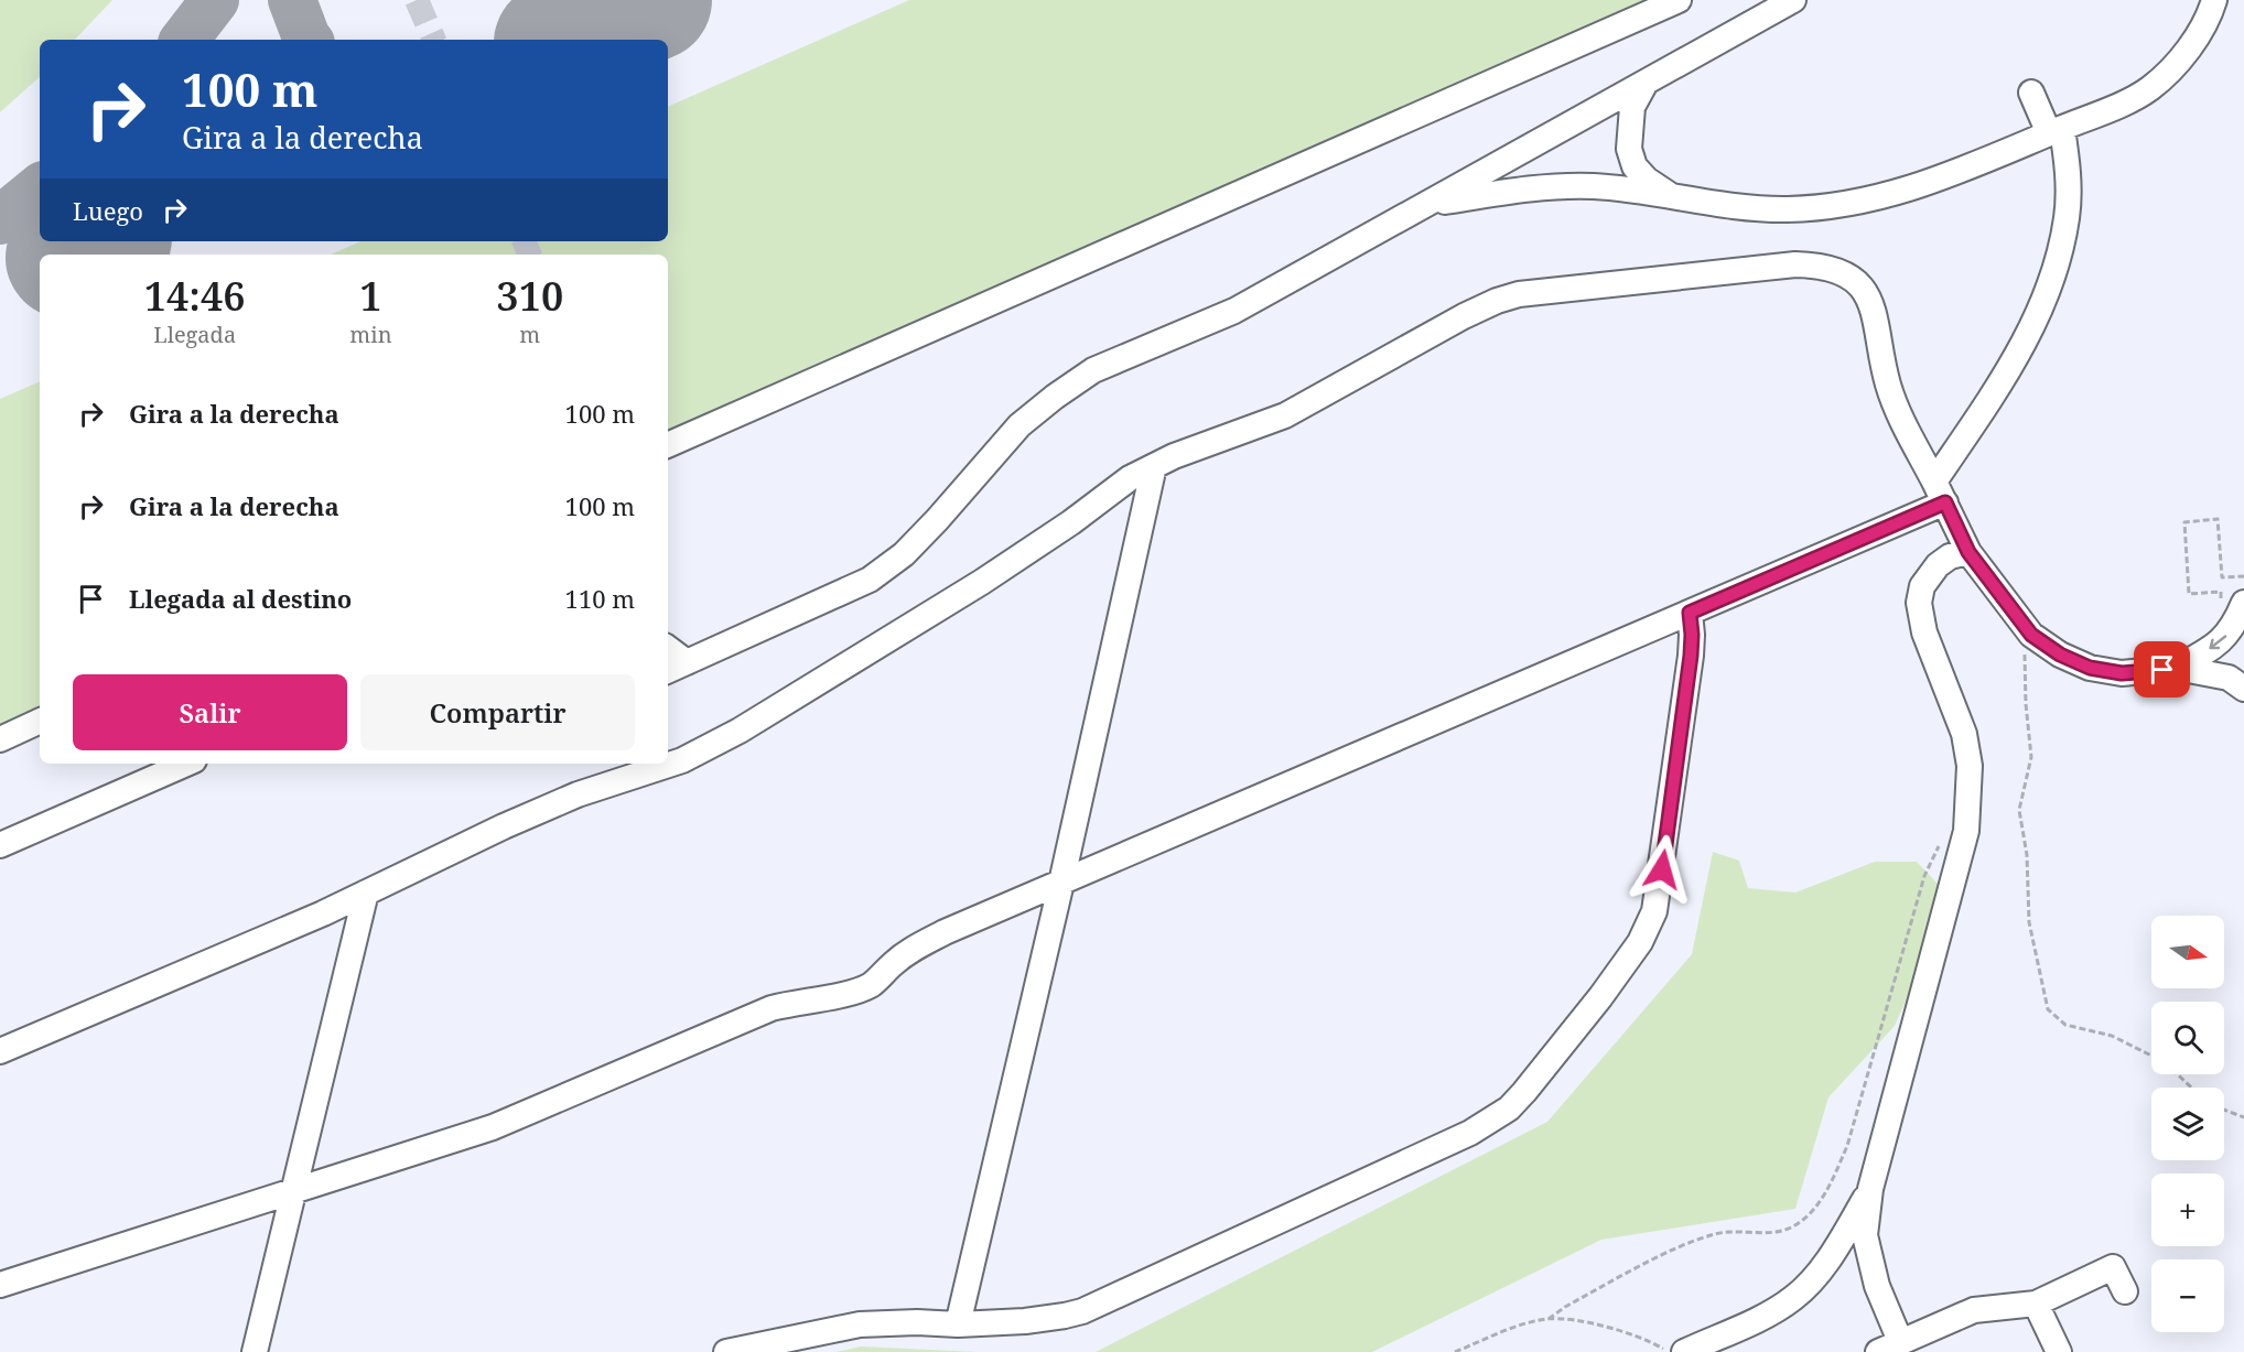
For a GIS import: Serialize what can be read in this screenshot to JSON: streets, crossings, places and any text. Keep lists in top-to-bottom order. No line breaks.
{"north":"right","page":{"turn":["100 m","Gira a la derecha"],"then":"Luego","eta":["14:46","Llegada","1","min","310","m"],"list":[{"name":"Gira a la derecha","value":"100 m"},{"name":"Gira a la derecha","value":"100 m"},{"name":"Llegada al destino","value":"110 m"}],"buttons":["Salir","Compartir"],"map_buttons":["+","−"]}}
